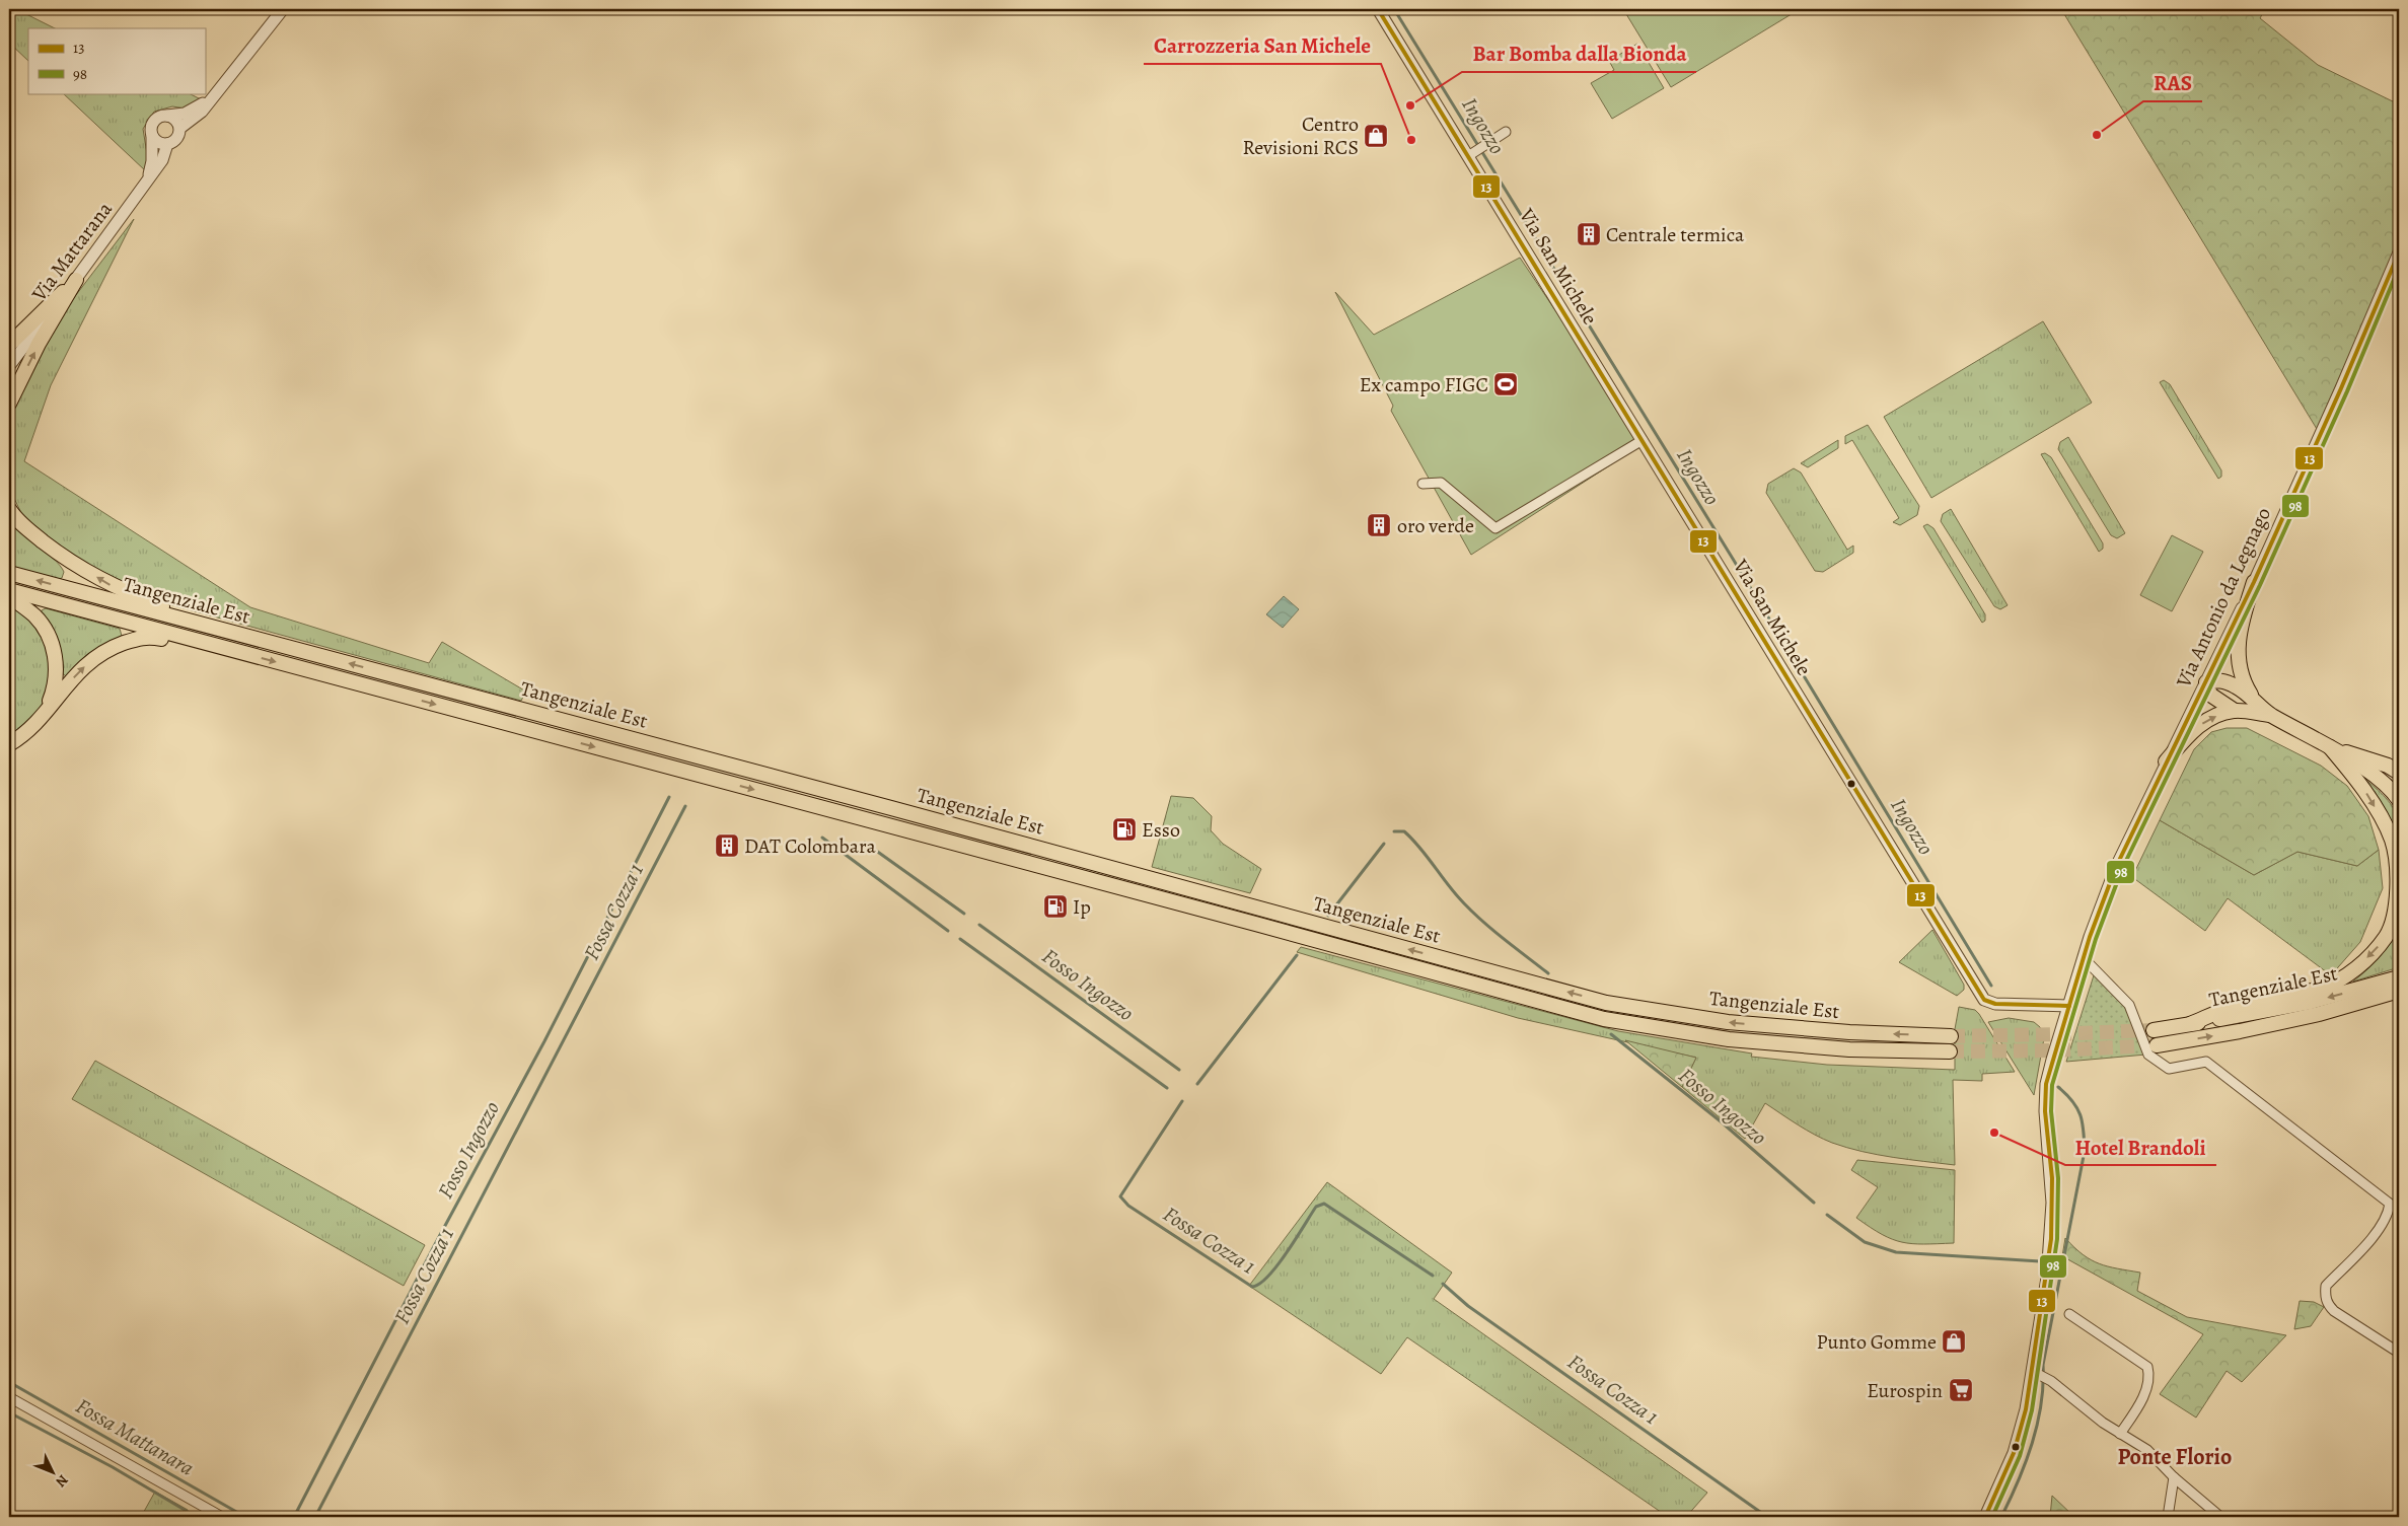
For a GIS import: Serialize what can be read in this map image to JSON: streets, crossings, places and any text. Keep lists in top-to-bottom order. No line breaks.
{"streets":{"highway":["Tangenziale Est"],"street":["Via Mattarana","Via San Michele","Via Antonio da Legnago"]},"crossings":[["Via San Michele","Via Antonio da Legnago"]],"districts":["Ponte Florio"],"water":["Ingozzo","Fossa Cozza 1","Fosso Ingozzo","Fossa Mattanara"],"places":{"other":["Bar Bomba dalla Bionda","RAS","Carrozzeria San Michele","Hotel Brandoli"],"shop":["Centro Revisioni RCS","Punto Gomme"],"building":["Centrale termica","oro verde","DAT Colombara"],"sports":["Ex campo FIGC"],"fuel station":["Esso","Ip"],"supermarket":["Eurospin"]},"lines":["transit line 13","transit line 98"],"legend":["13","98"],"north":"bottom right"}
